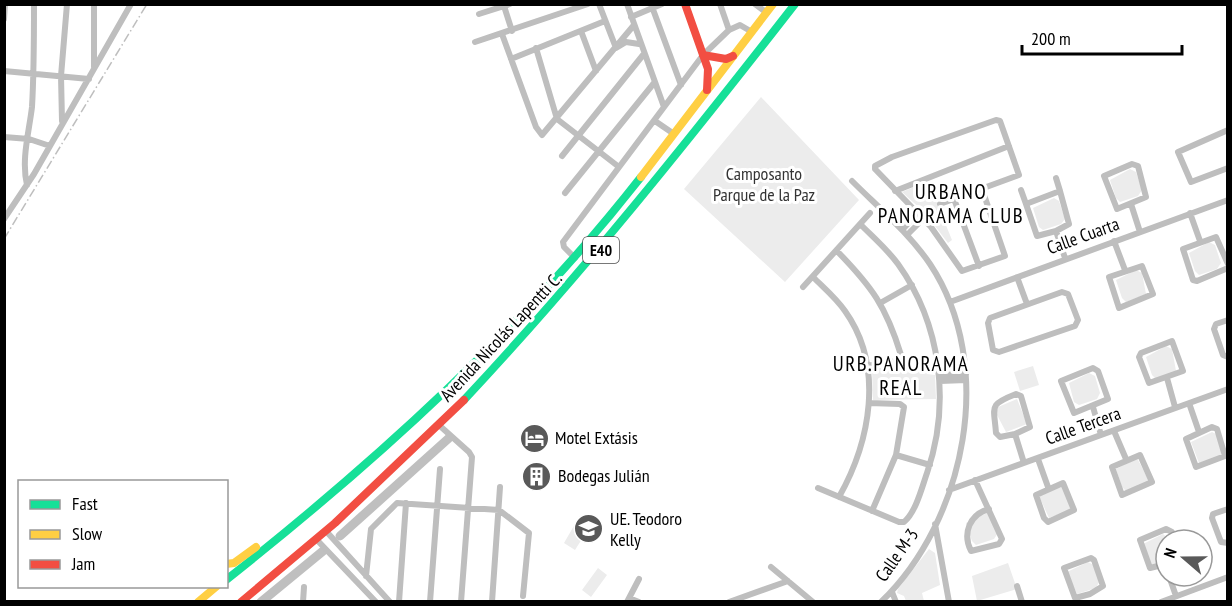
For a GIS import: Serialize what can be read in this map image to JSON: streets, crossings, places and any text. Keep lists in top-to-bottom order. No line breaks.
{"streets":{"main road":["E40","Avenida Nicolás Lapentti C."],"street":["Calle Cuarta","Calle Tercera","Calle M-3"]},"crossings":[["Calle Cuarta","Calle M-3"],["Calle Tercera","Calle M-3"]],"districts":["URBANO PANORAMA CLUB","URB.PANORAMA REAL"],"parks":["Camposanto Parque de la Paz"],"places":{"hotel":["Motel Extásis"],"building":["Bodegas Julián"],"school or university":["UE. Teodoro Kelly"]},"legend":["Fast","Slow","Jam"],"scale_bar":"200 m","north":"left"}
